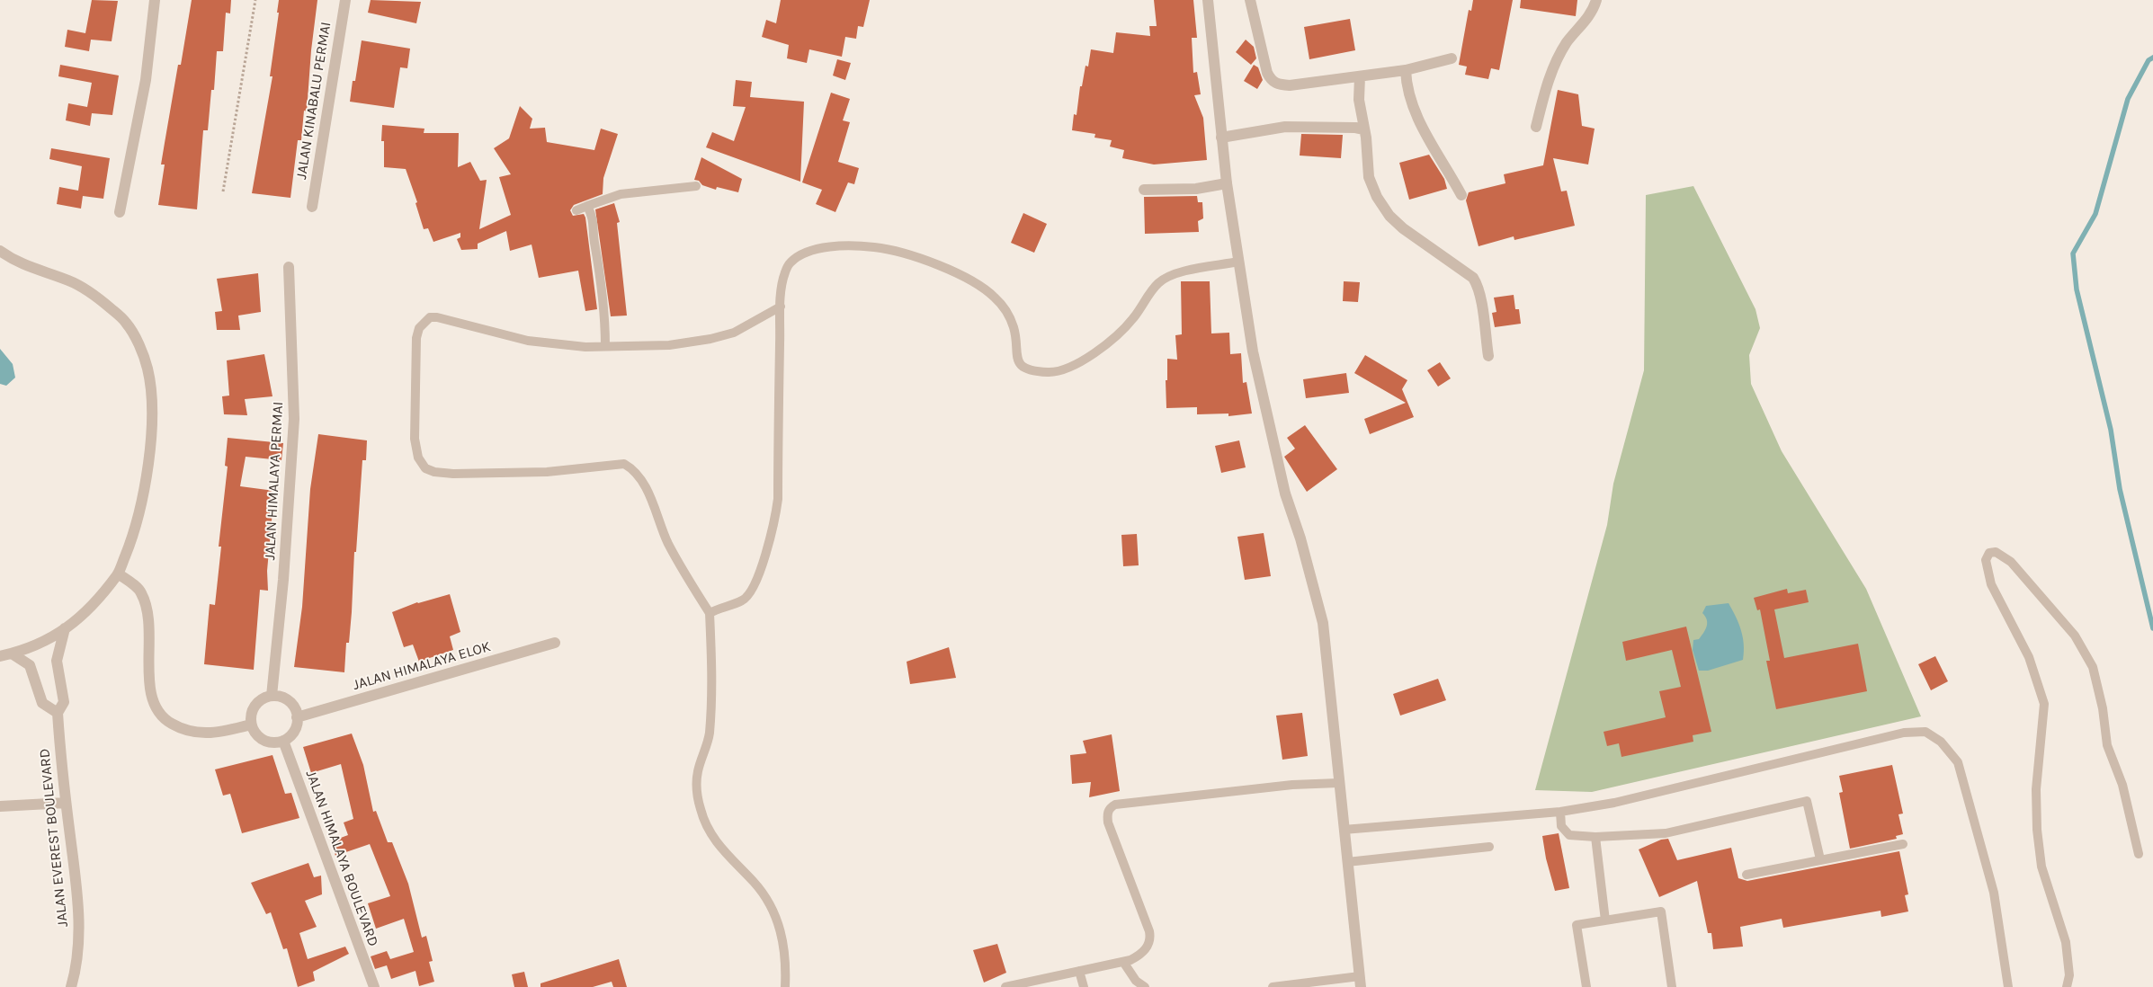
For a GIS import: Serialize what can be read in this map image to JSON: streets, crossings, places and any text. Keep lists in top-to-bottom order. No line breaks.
{"streets":{"street":["JALAN KINABALU PERMAI","JALAN HIMALAYA PERMAI","JALAN HIMALAYA ELOK","JALAN EVEREST BOULEVARD","JALAN HIMALAYA BOULEVARD"]},"crossings":[["JALAN HIMALAYA PERMAI","JALAN HIMALAYA ELOK"],["JALAN HIMALAYA PERMAI","JALAN HIMALAYA BOULEVARD"],["JALAN HIMALAYA ELOK","JALAN HIMALAYA BOULEVARD"]]}
